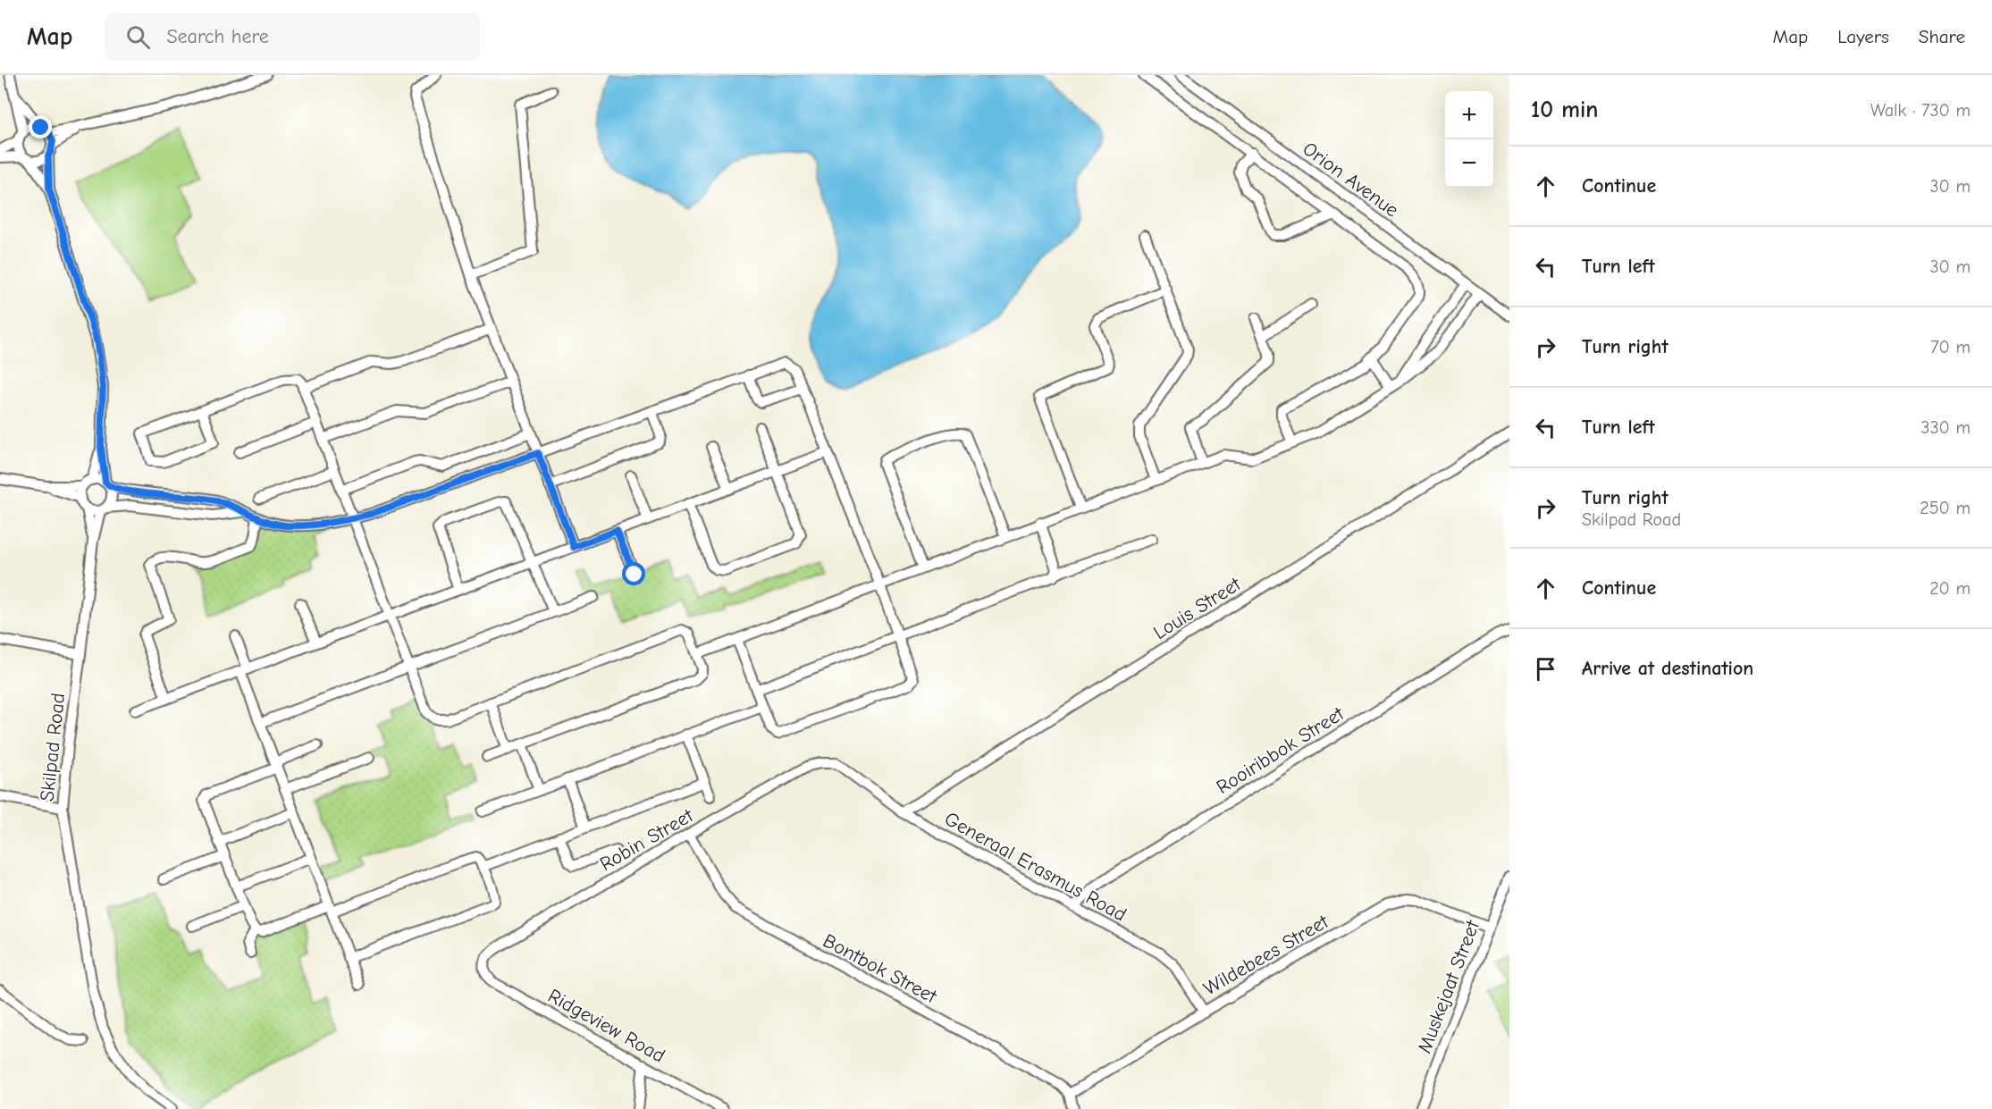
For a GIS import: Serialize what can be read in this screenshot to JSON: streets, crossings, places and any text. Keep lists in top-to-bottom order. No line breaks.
{"streets":{"street":["Orion Avenue","Louis Street","Skilpad Road","Rooiribbok Street","Robin Street","Generaal Erasmus Road","Wildebees Street","Bontbok Street","Muskejaat Street","Ridgeview Road"]},"crossings":[["Louis Street","Generaal Erasmus Road"],["Rooiribbok Street","Generaal Erasmus Road"],["Robin Street","Generaal Erasmus Road"],["Robin Street","Bontbok Street"],["Robin Street","Ridgeview Road"],["Generaal Erasmus Road","Wildebees Street"],["Wildebees Street","Bontbok Street"],["Wildebees Street","Muskejaat Street"]],"page":{"header":"Map","search":"Search here","nav":["Map","Layers","Share"],"heading":["10 min","Walk · 730 m"],"map_buttons":["+","−"],"list":[["Continue","30 m"],["Turn left","30 m"],["Turn right","70 m"],["Turn left","330 m"],["Turn right","Skilpad Road","250 m"],["Continue","20 m"],"Arrive at destination"]}}
